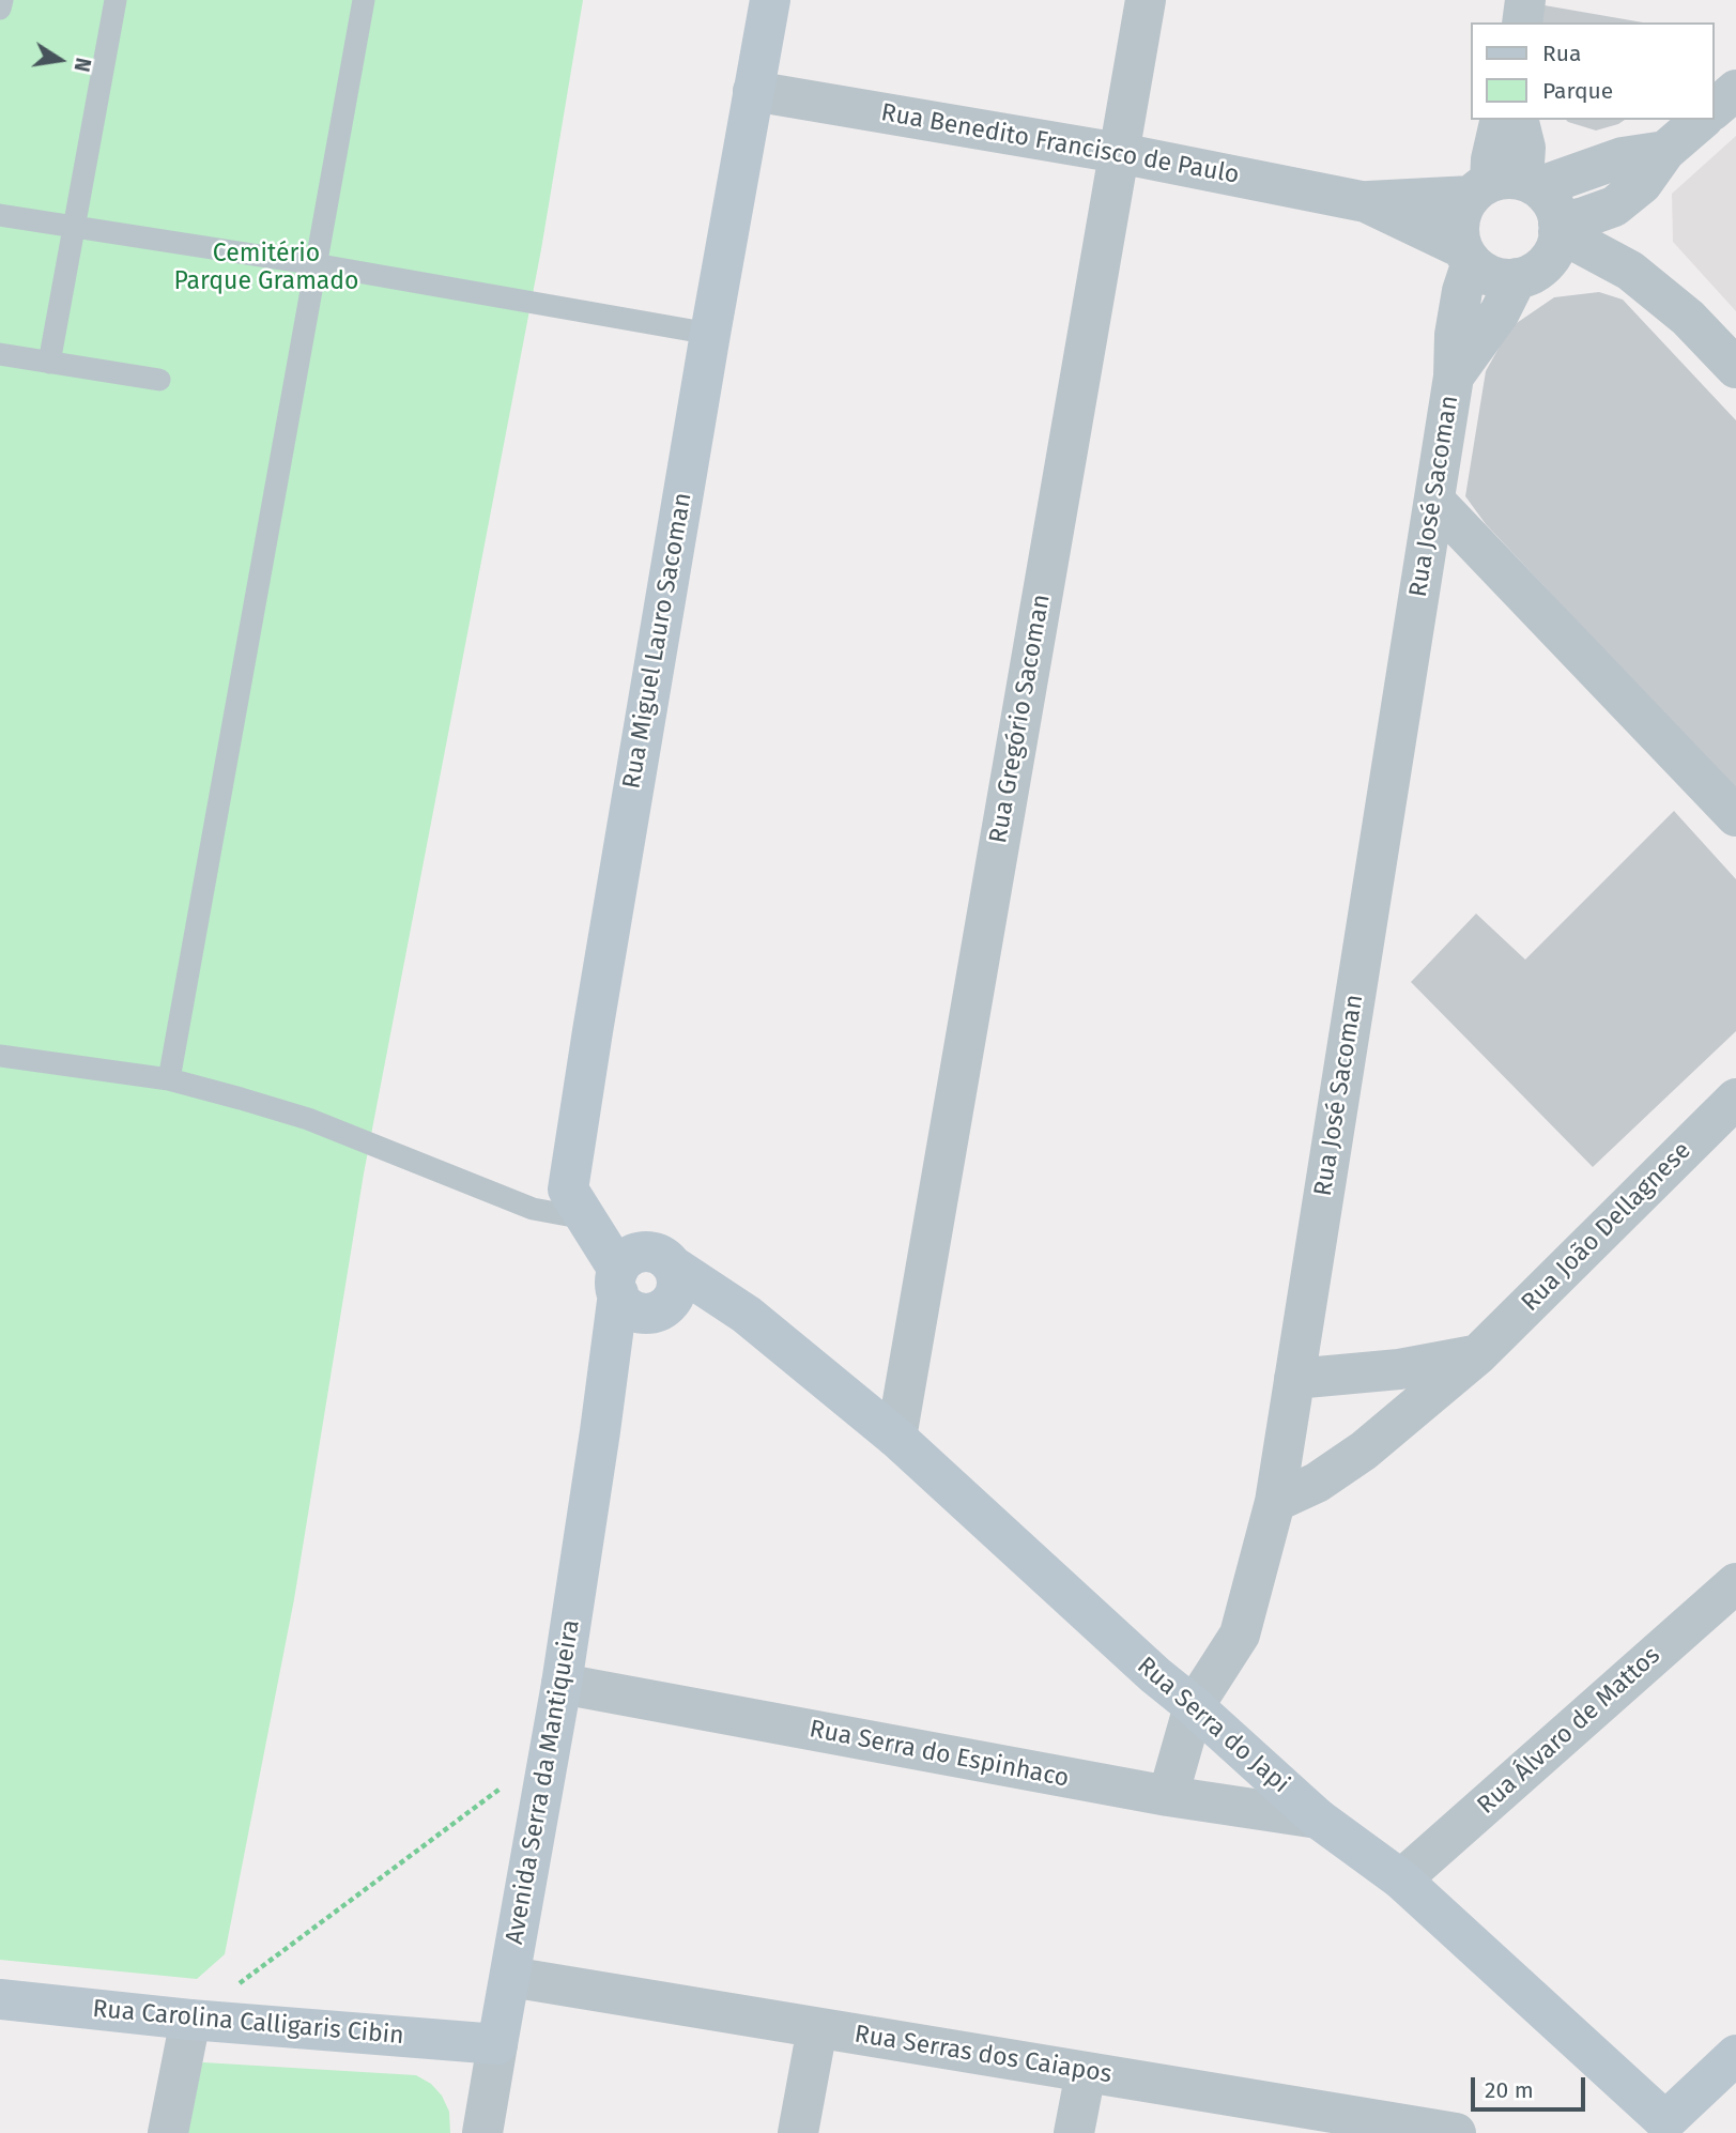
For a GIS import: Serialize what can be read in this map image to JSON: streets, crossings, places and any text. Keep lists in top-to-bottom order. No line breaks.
{"streets":{"street":["Rua Benedito Francisco de Paulo","Rua José Sacoman","Rua Miguel Lauro Sacoman","Rua Gregório Sacoman","Rua João Dellagnese","Rua Serra do Japi","Rua Álvaro de Mattos","Rua Serra do Espinhaco","Avenida Serra da Mantiqueira","Rua Carolina Calligaris Cibin","Rua Serras dos Caiapos"]},"crossings":[["Rua Benedito Francisco de Paulo","Rua José Sacoman"],["Rua Benedito Francisco de Paulo","Rua Miguel Lauro Sacoman"],["Rua Benedito Francisco de Paulo","Rua Gregório Sacoman"],["Rua José Sacoman","Rua João Dellagnese"],["Rua José Sacoman","Rua Serra do Japi"],["Rua José Sacoman","Rua Serra do Espinhaco"],["Rua Miguel Lauro Sacoman","Rua Serra do Japi"],["Rua Miguel Lauro Sacoman","Avenida Serra da Mantiqueira"],["Rua Gregório Sacoman","Rua Serra do Japi"],["Rua Serra do Japi","Rua Álvaro de Mattos"],["Rua Serra do Japi","Rua Serra do Espinhaco"],["Rua Serra do Japi","Avenida Serra da Mantiqueira"],["Rua Serra do Espinhaco","Avenida Serra da Mantiqueira"],["Avenida Serra da Mantiqueira","Rua Carolina Calligaris Cibin"],["Avenida Serra da Mantiqueira","Rua Serras dos Caiapos"]],"parks":["Cemitério Parque Gramado"],"legend":["Rua","Parque"],"scale_bar":"20 m","north":"right"}
